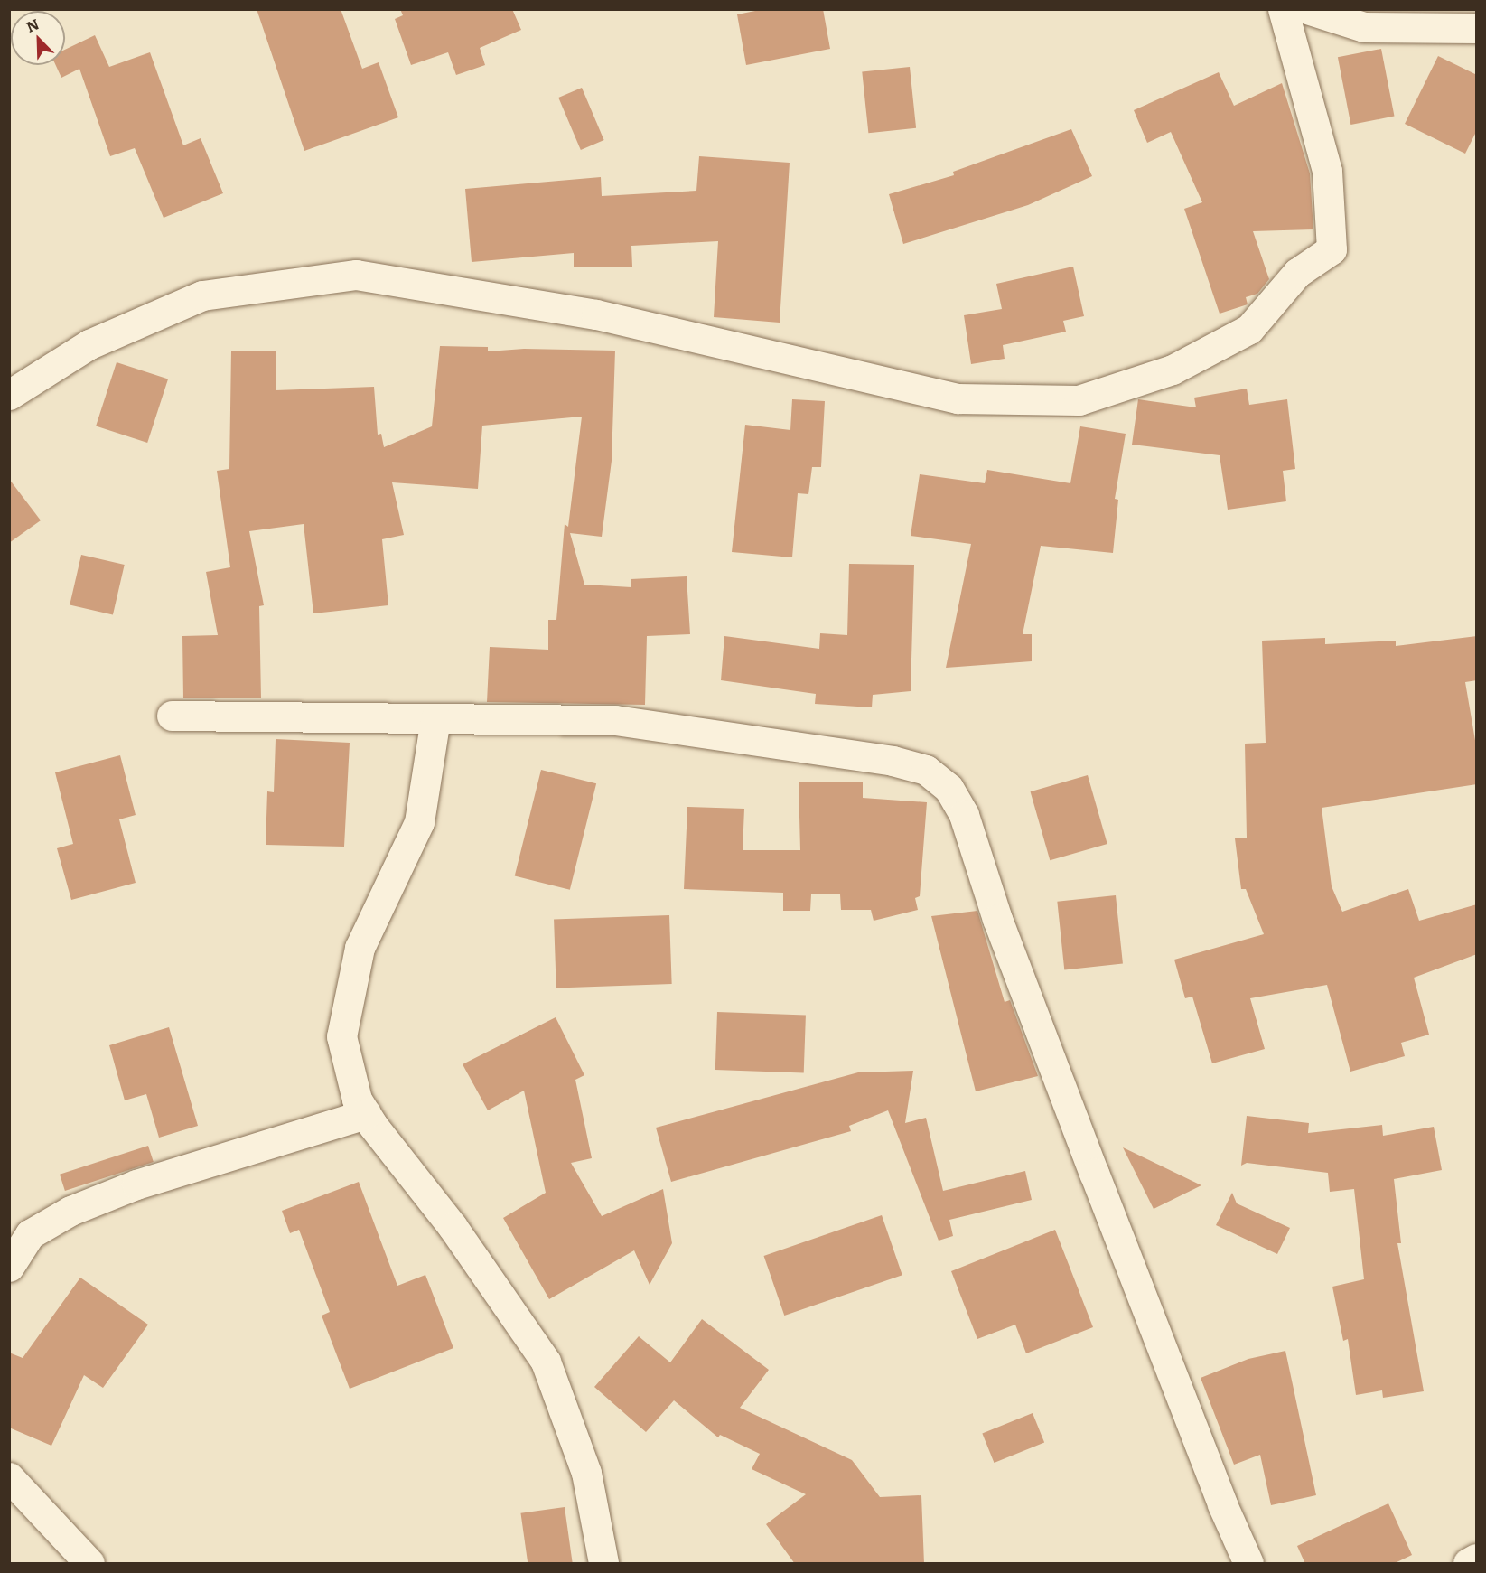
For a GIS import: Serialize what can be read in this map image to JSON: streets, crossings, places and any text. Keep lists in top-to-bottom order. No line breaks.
{"north":"top left"}
